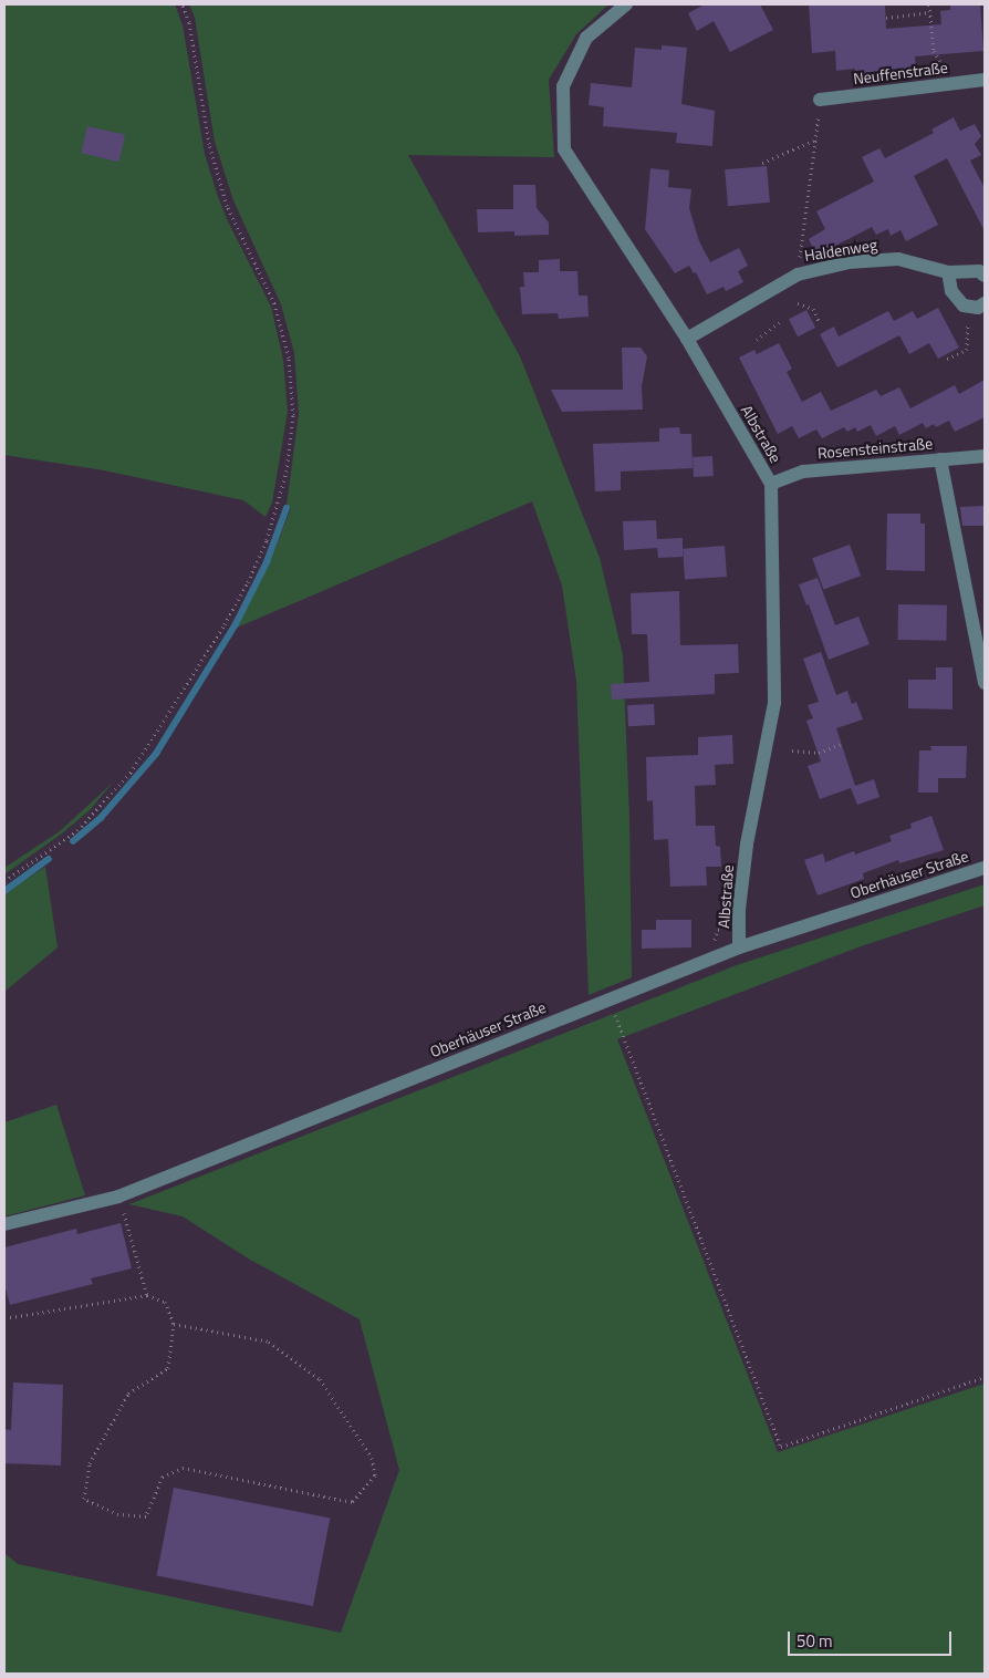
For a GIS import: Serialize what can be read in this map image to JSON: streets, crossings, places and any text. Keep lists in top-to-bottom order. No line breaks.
{"streets":{"street":["Neuffenstraße","Haldenweg","Albstraße","Rosensteinstraße","Oberhäuser Straße"]},"crossings":[["Haldenweg","Albstraße"],["Albstraße","Rosensteinstraße"],["Albstraße","Oberhäuser Straße"]],"scale_bar":"50 m"}
